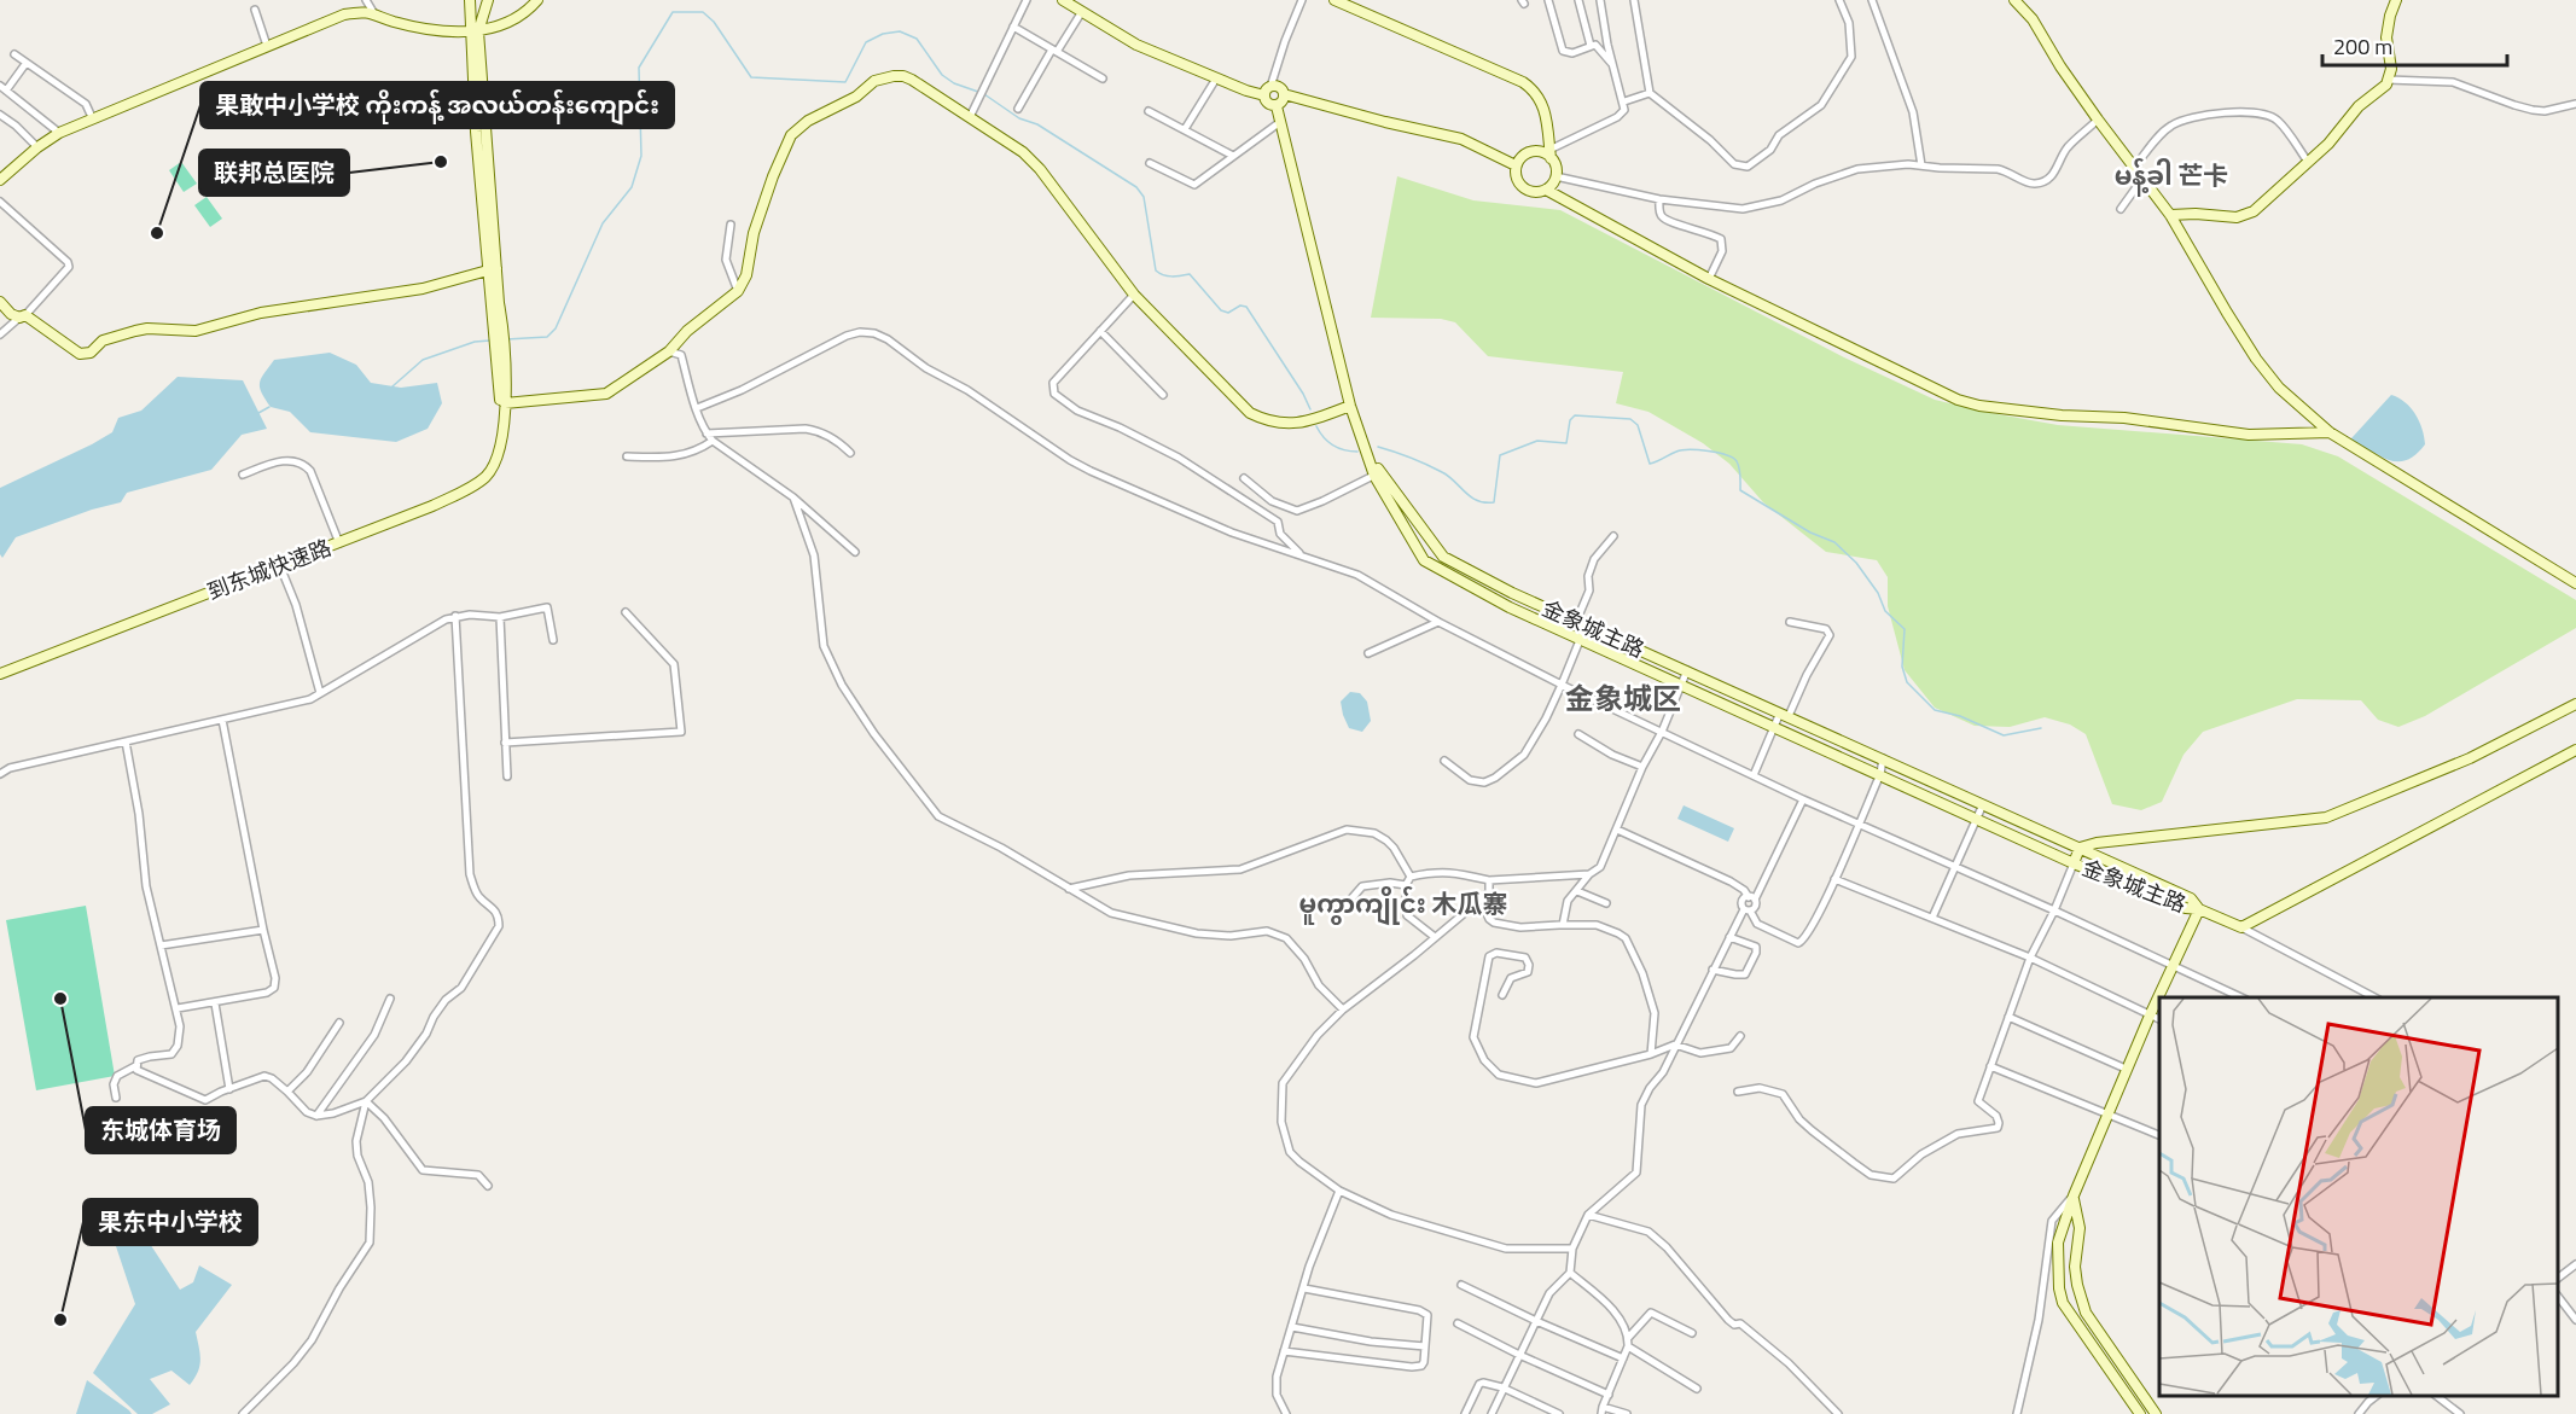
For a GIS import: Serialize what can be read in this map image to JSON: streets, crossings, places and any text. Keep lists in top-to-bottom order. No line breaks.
{"streets":{"main road":["到东城快速路","金象城主路"]},"districts":["မန့်ခါ 芒卡","金象城区","မူကွာကျိုင်း 木瓜寨"],"places":["联邦总医院","果敢中小学校 ကိုးကန့် အလယ်တန်းကျောင်း","东城体育场","果东中小学校"],"scale_bar":"200 m"}
